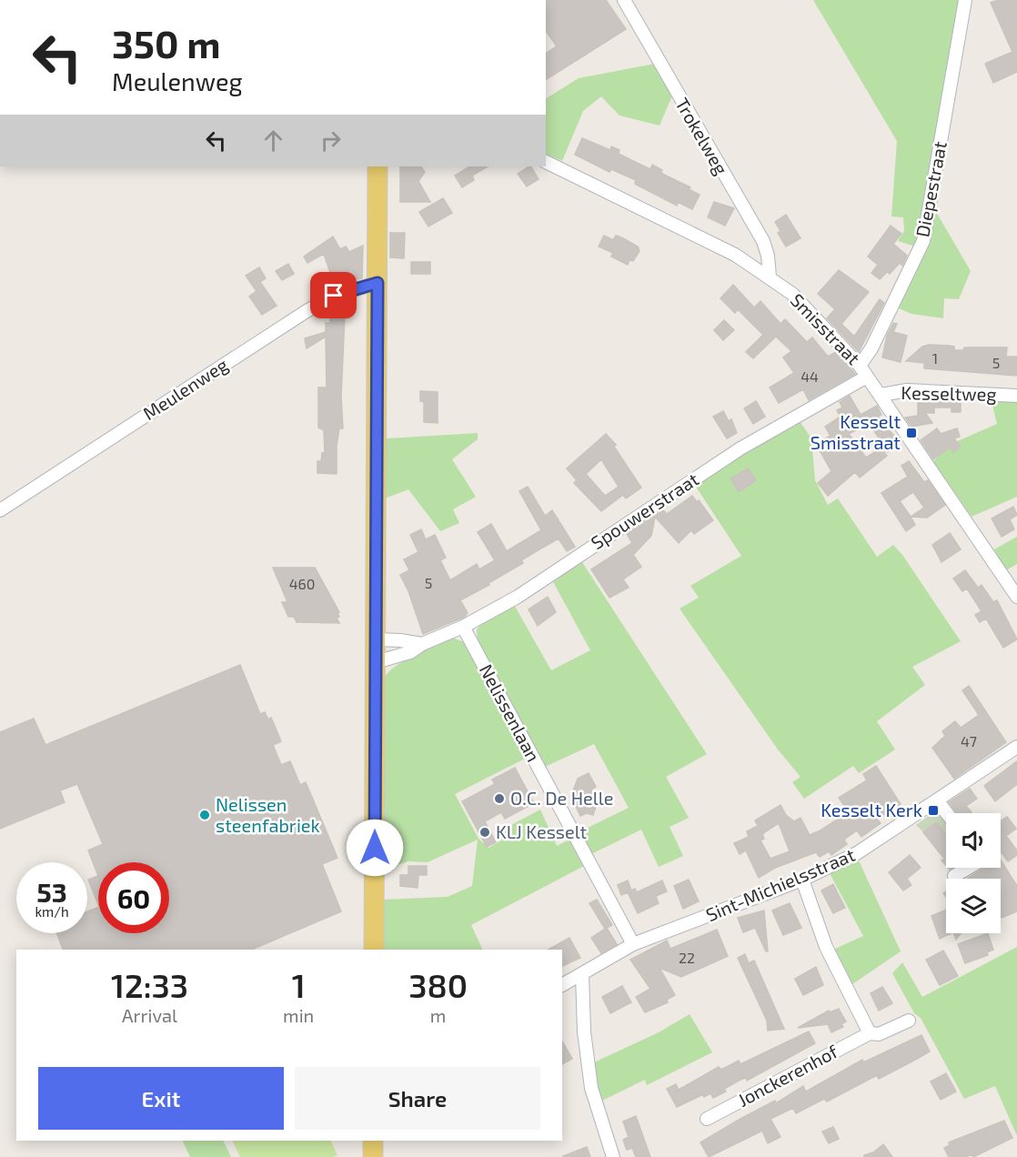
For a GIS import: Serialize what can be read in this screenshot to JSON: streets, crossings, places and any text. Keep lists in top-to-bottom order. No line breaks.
{"streets":{"street":["Trokelweg","Diepestraat","Smisstraat","Meulenweg","Kesseltweg","Spouwerstraat","Nelissenlaan","Sint-Michielsstraat","Jonckerenhof"]},"crossings":[["Trokelweg","Smisstraat"],["Diepestraat","Smisstraat"],["Diepestraat","Spouwerstraat"],["Smisstraat","Kesseltweg"],["Smisstraat","Spouwerstraat"],["Spouwerstraat","Nelissenlaan"],["Nelissenlaan","Sint-Michielsstraat"]],"places":{"transit":["Kesselt Smisstraat","Kesselt Kerk"],"other":["O.C. De Helle","Nelissen steenfabriek","KLJ Kesselt"]},"house_numbers":["1","5","44","5","460","47","22"],"page":{"turn":["350 m","Meulenweg"],"speed":"53 km/h","limit":"60","eta":["12:33","Arrival","1","min","380","m"],"buttons":["Exit","Share"]}}
